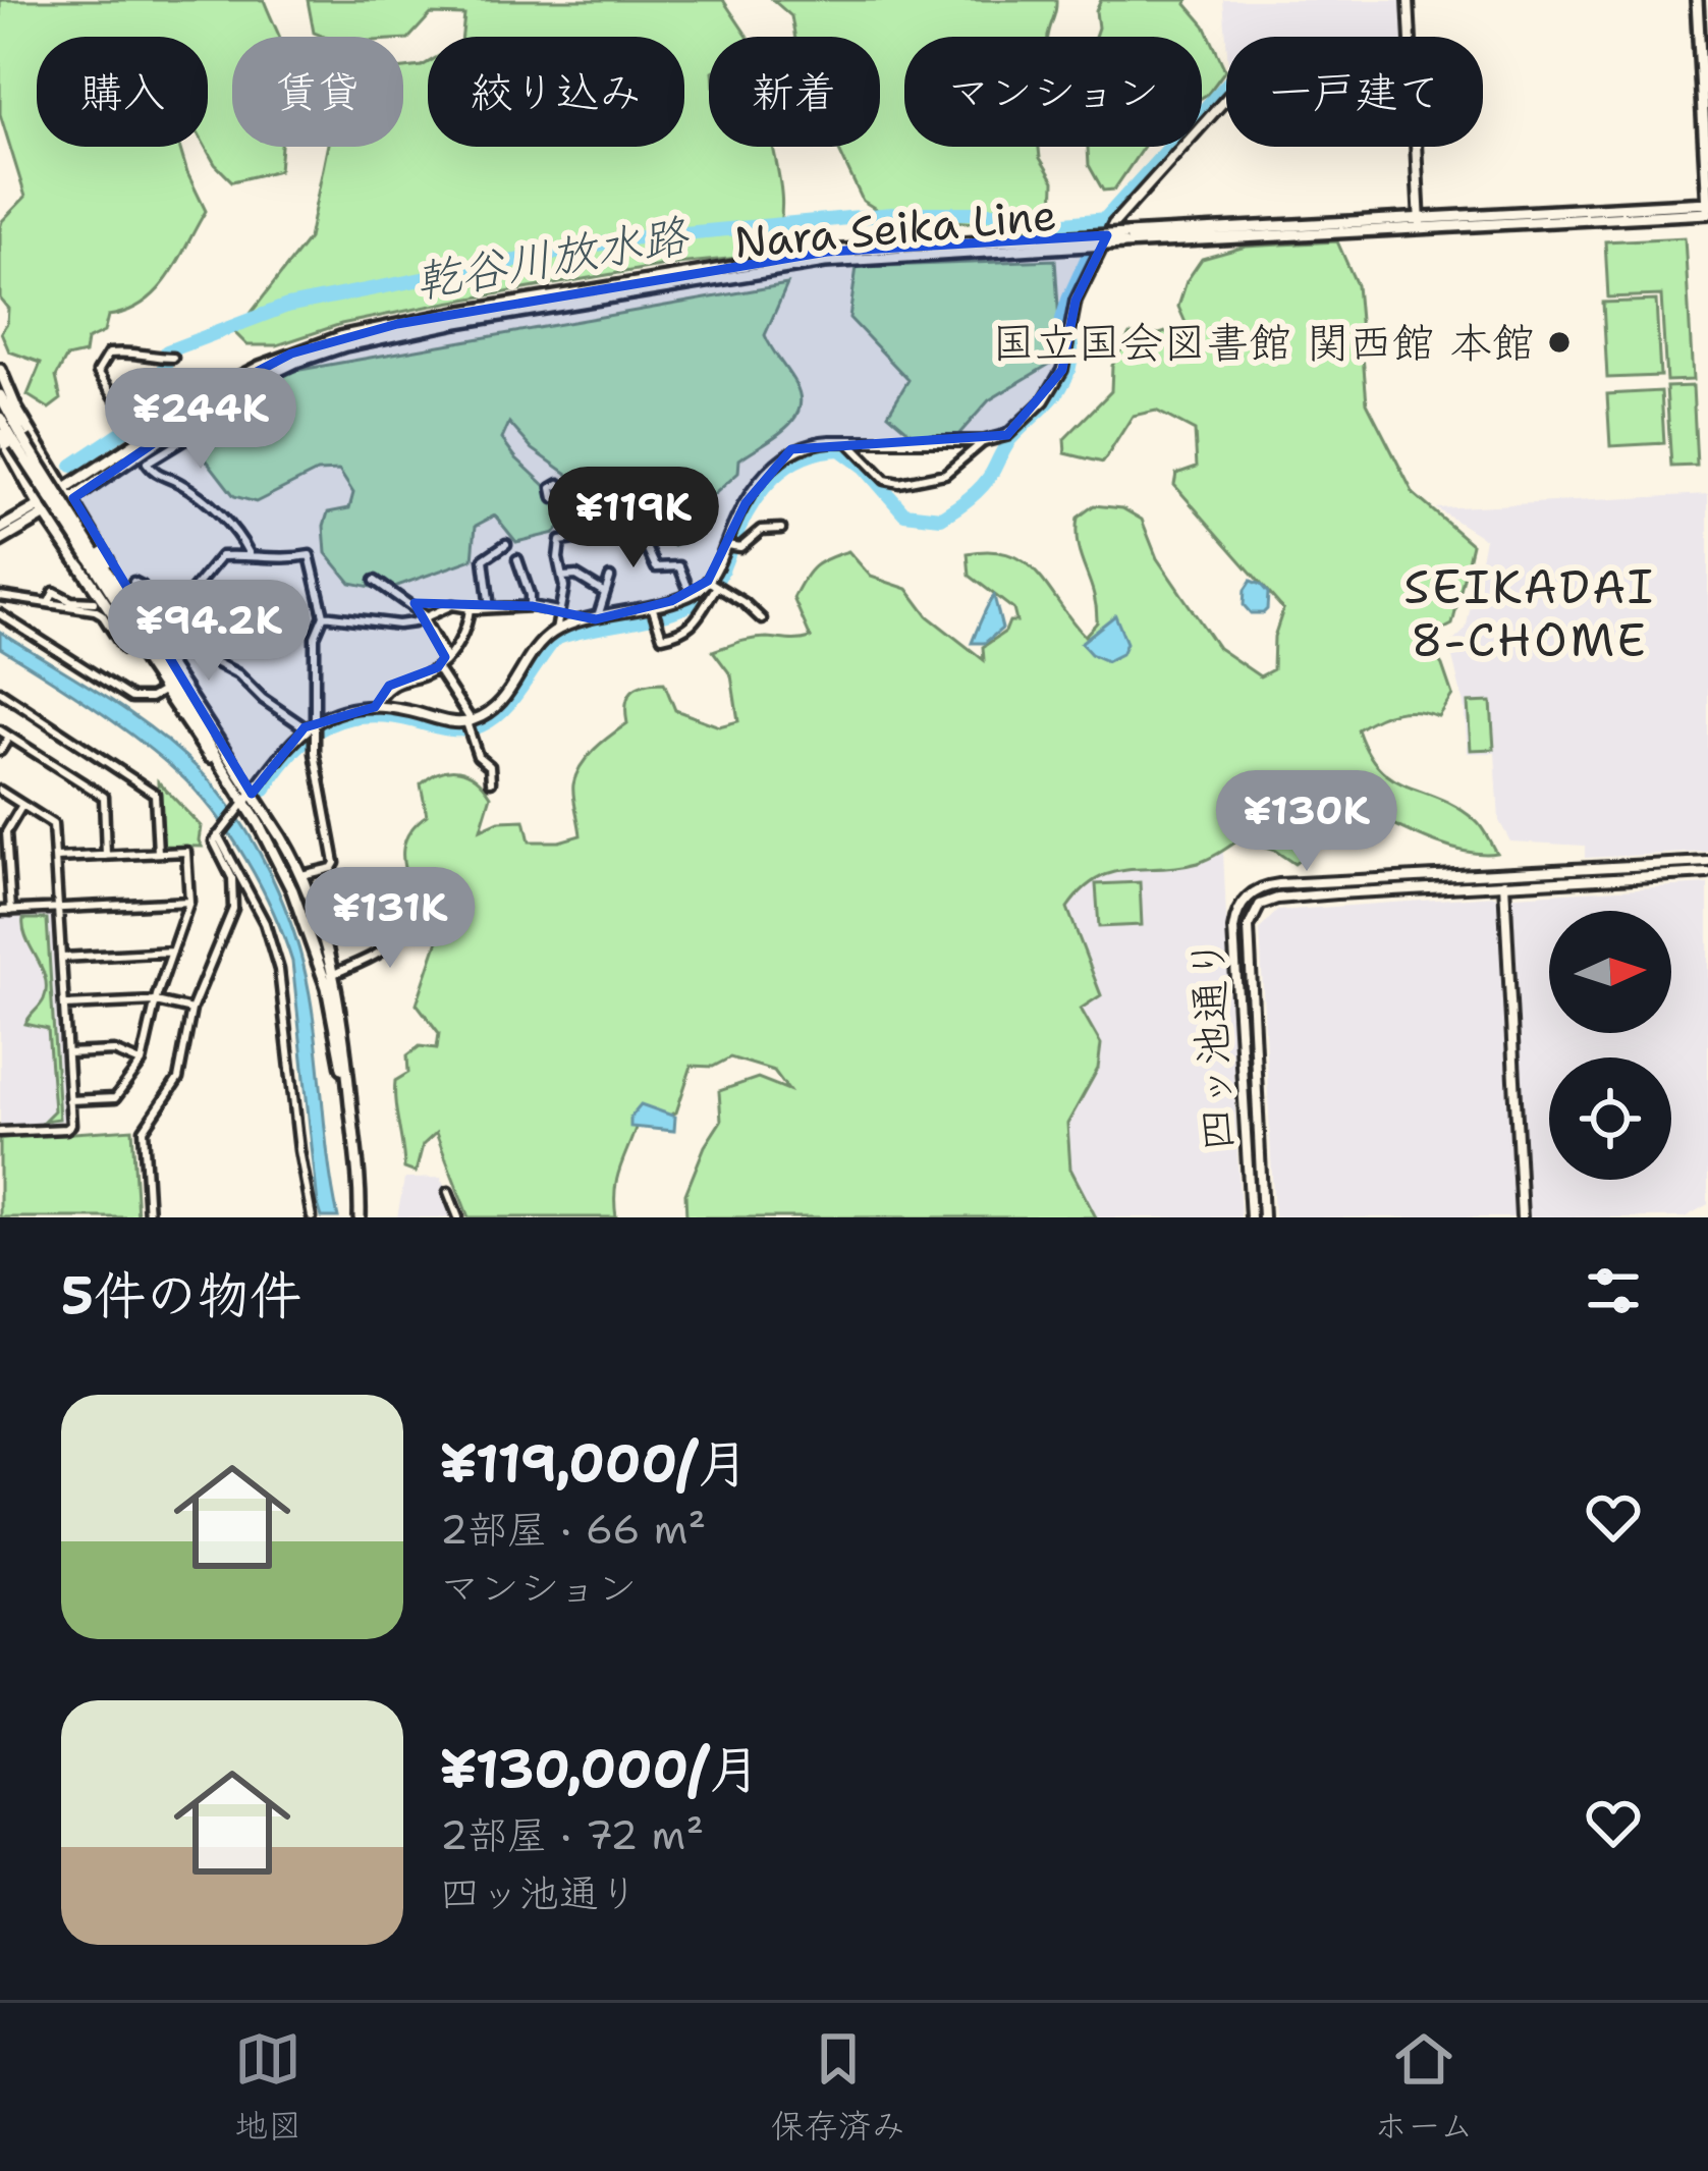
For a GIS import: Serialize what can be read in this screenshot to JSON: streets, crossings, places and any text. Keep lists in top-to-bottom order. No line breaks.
{"streets":{"main road":["Nara Seika Line"],"street":["四ッ池通り"]},"districts":["SEIKADAI 8-CHOME"],"water":["乾谷川放水路"],"places":["国立国会図書館 関西館 本館"],"north":"right","page":{"chip":["購入","賃貸","絞り込み","新着","マンション","一戸建て"],"price":["¥244K","¥119K","¥94.2K","¥130K","¥131K"],"heading":"5件の物件","list":[{"name":"¥119,000/月","note":"2部屋 · 66 m² · マンション"},{"name":"¥130,000/月","note":"2部屋 · 72 m² · 四ッ池通り"}],"tabs":["地図","保存済み","ホーム"]}}
